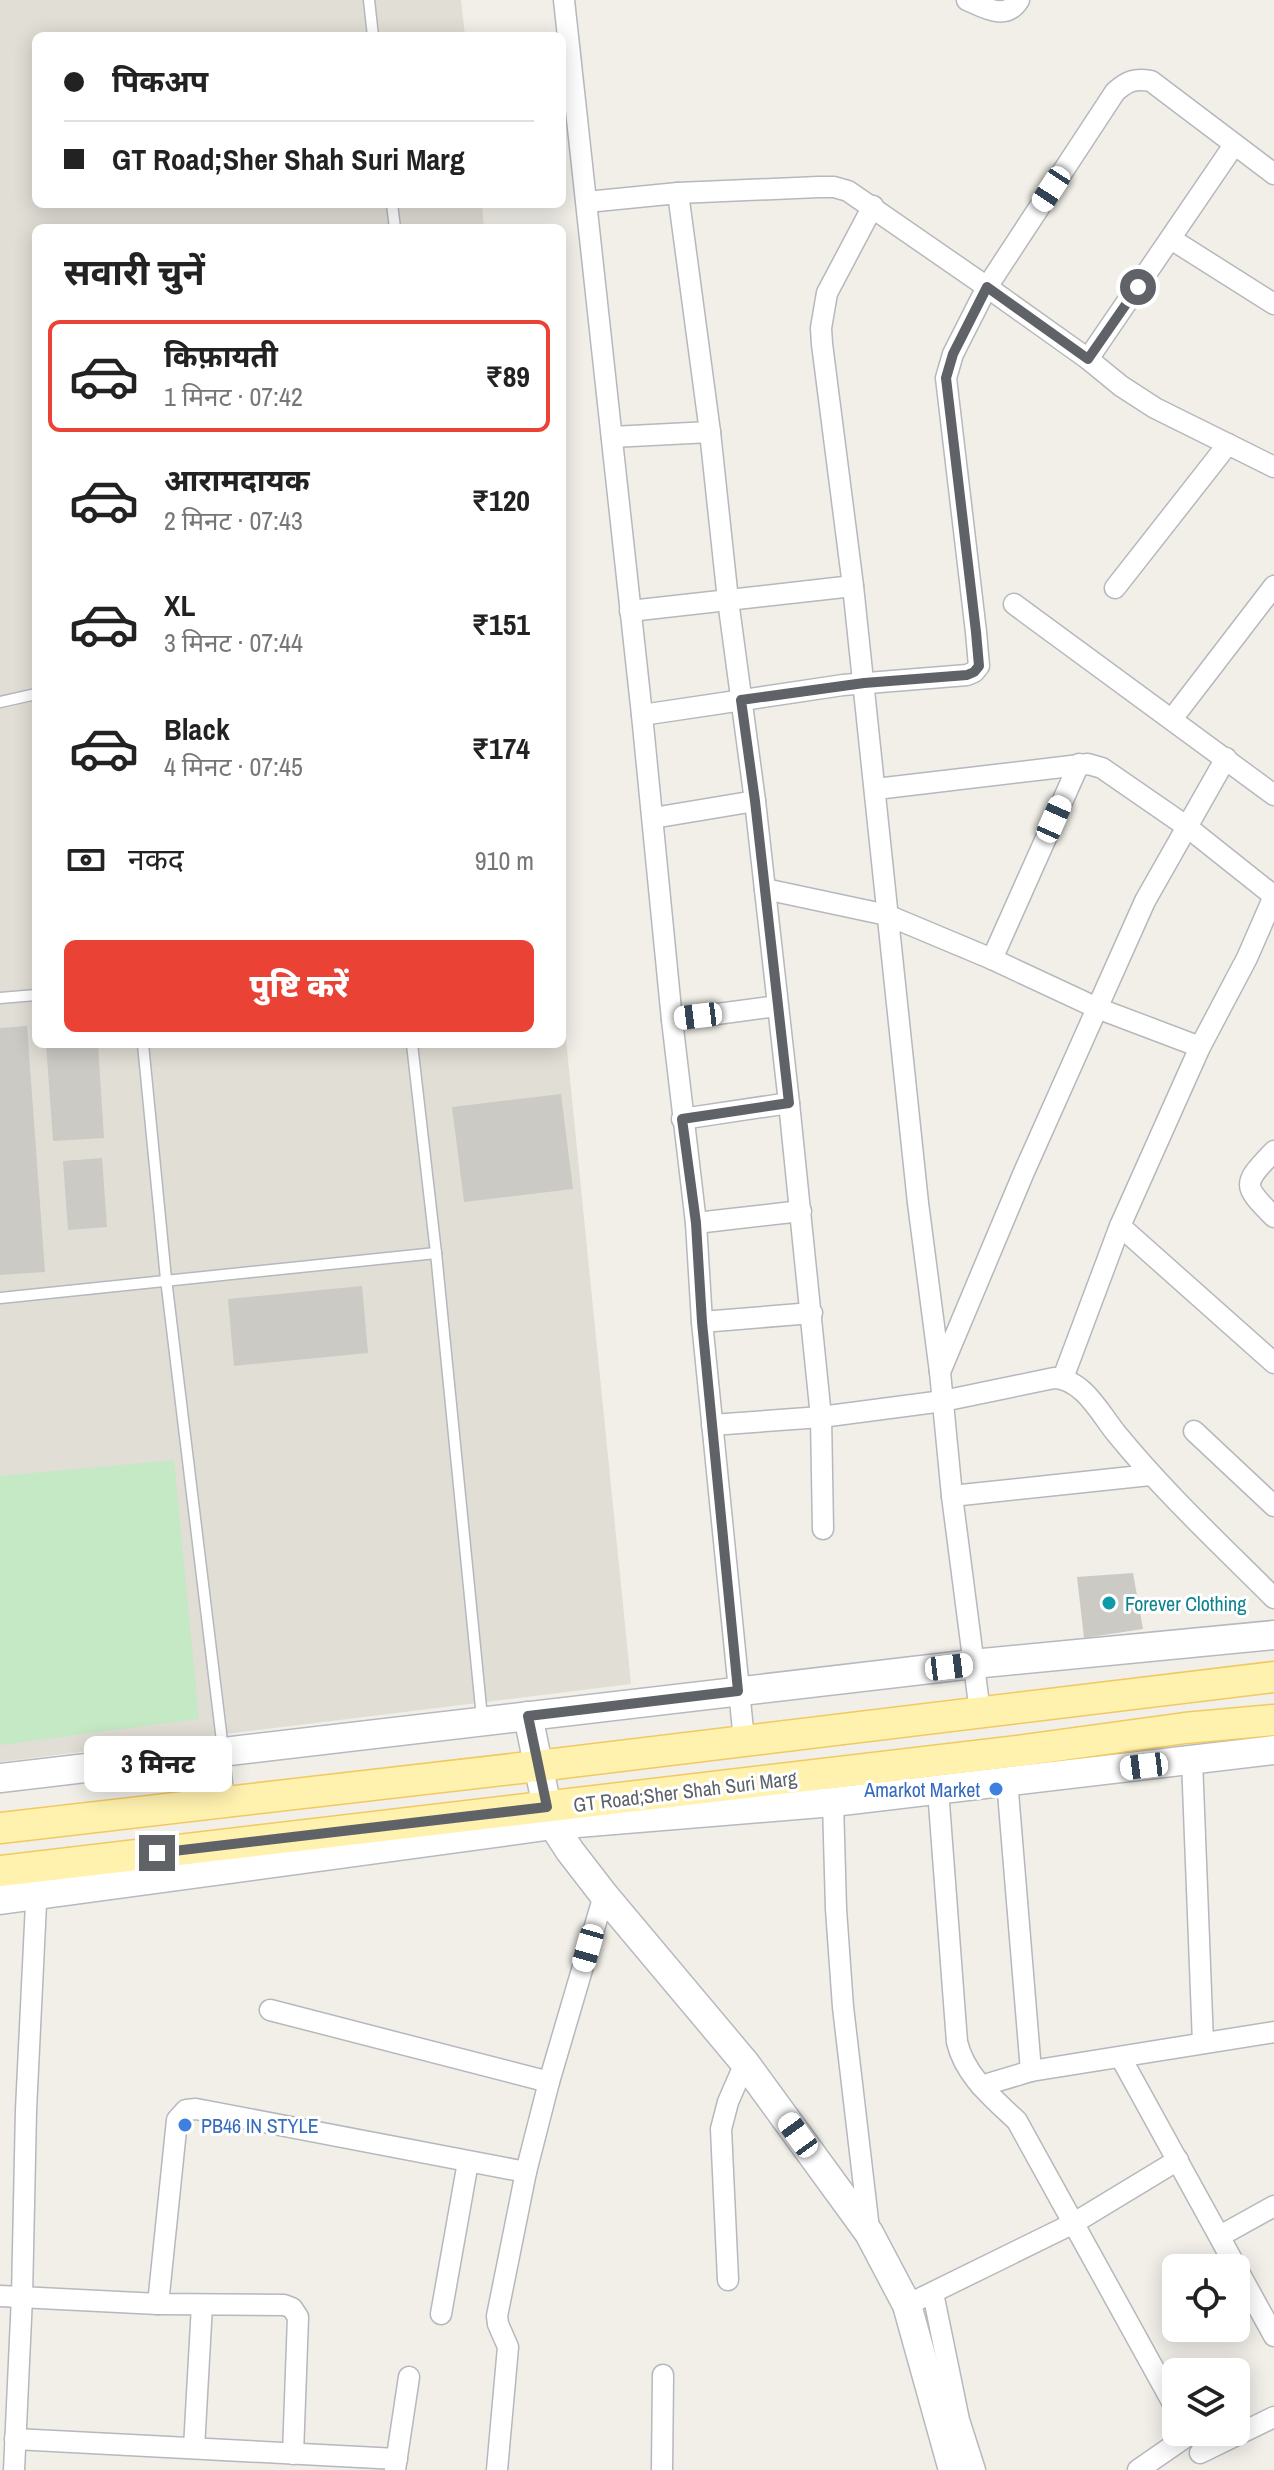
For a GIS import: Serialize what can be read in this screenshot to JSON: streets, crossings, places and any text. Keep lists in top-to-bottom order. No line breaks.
{"streets":{"main road":["GT Road;Sher Shah Suri Marg"]},"places":["Forever Clothing","Amarkot Market","PB46 IN STYLE"],"page":{"banner":["पिकअप","GT Road;Sher Shah Suri Marg"],"heading":"सवारी चुनें","list":[{"name":"किफ़ायती","note":"1 मिनट · 07:42","value":"₹89"},{"name":"आरामदायक","note":"2 मिनट · 07:43","value":"₹120"},{"name":"XL","note":"3 मिनट · 07:44","value":"₹151"},{"name":"Black","note":"4 मिनट · 07:45","value":"₹174"}],"pay":["नकद","910 m"],"buttons":"पुष्टि करें","bubble":"3 मिनट"}}
